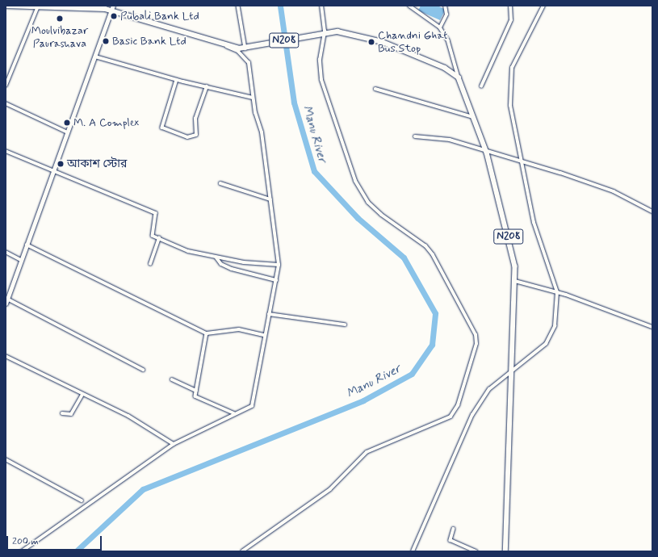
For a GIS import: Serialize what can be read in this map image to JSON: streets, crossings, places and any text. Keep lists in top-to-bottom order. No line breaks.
{"streets":{"highway":["N208"]},"water":["Manu River"],"places":["Pubali Bank Ltd","Moulvibazar Paurashava","Basic Bank Ltd","Chandni Ghat Bus Stop","M. A Complex","আকাশ স্টোর"],"scale_bar":"200 m"}
